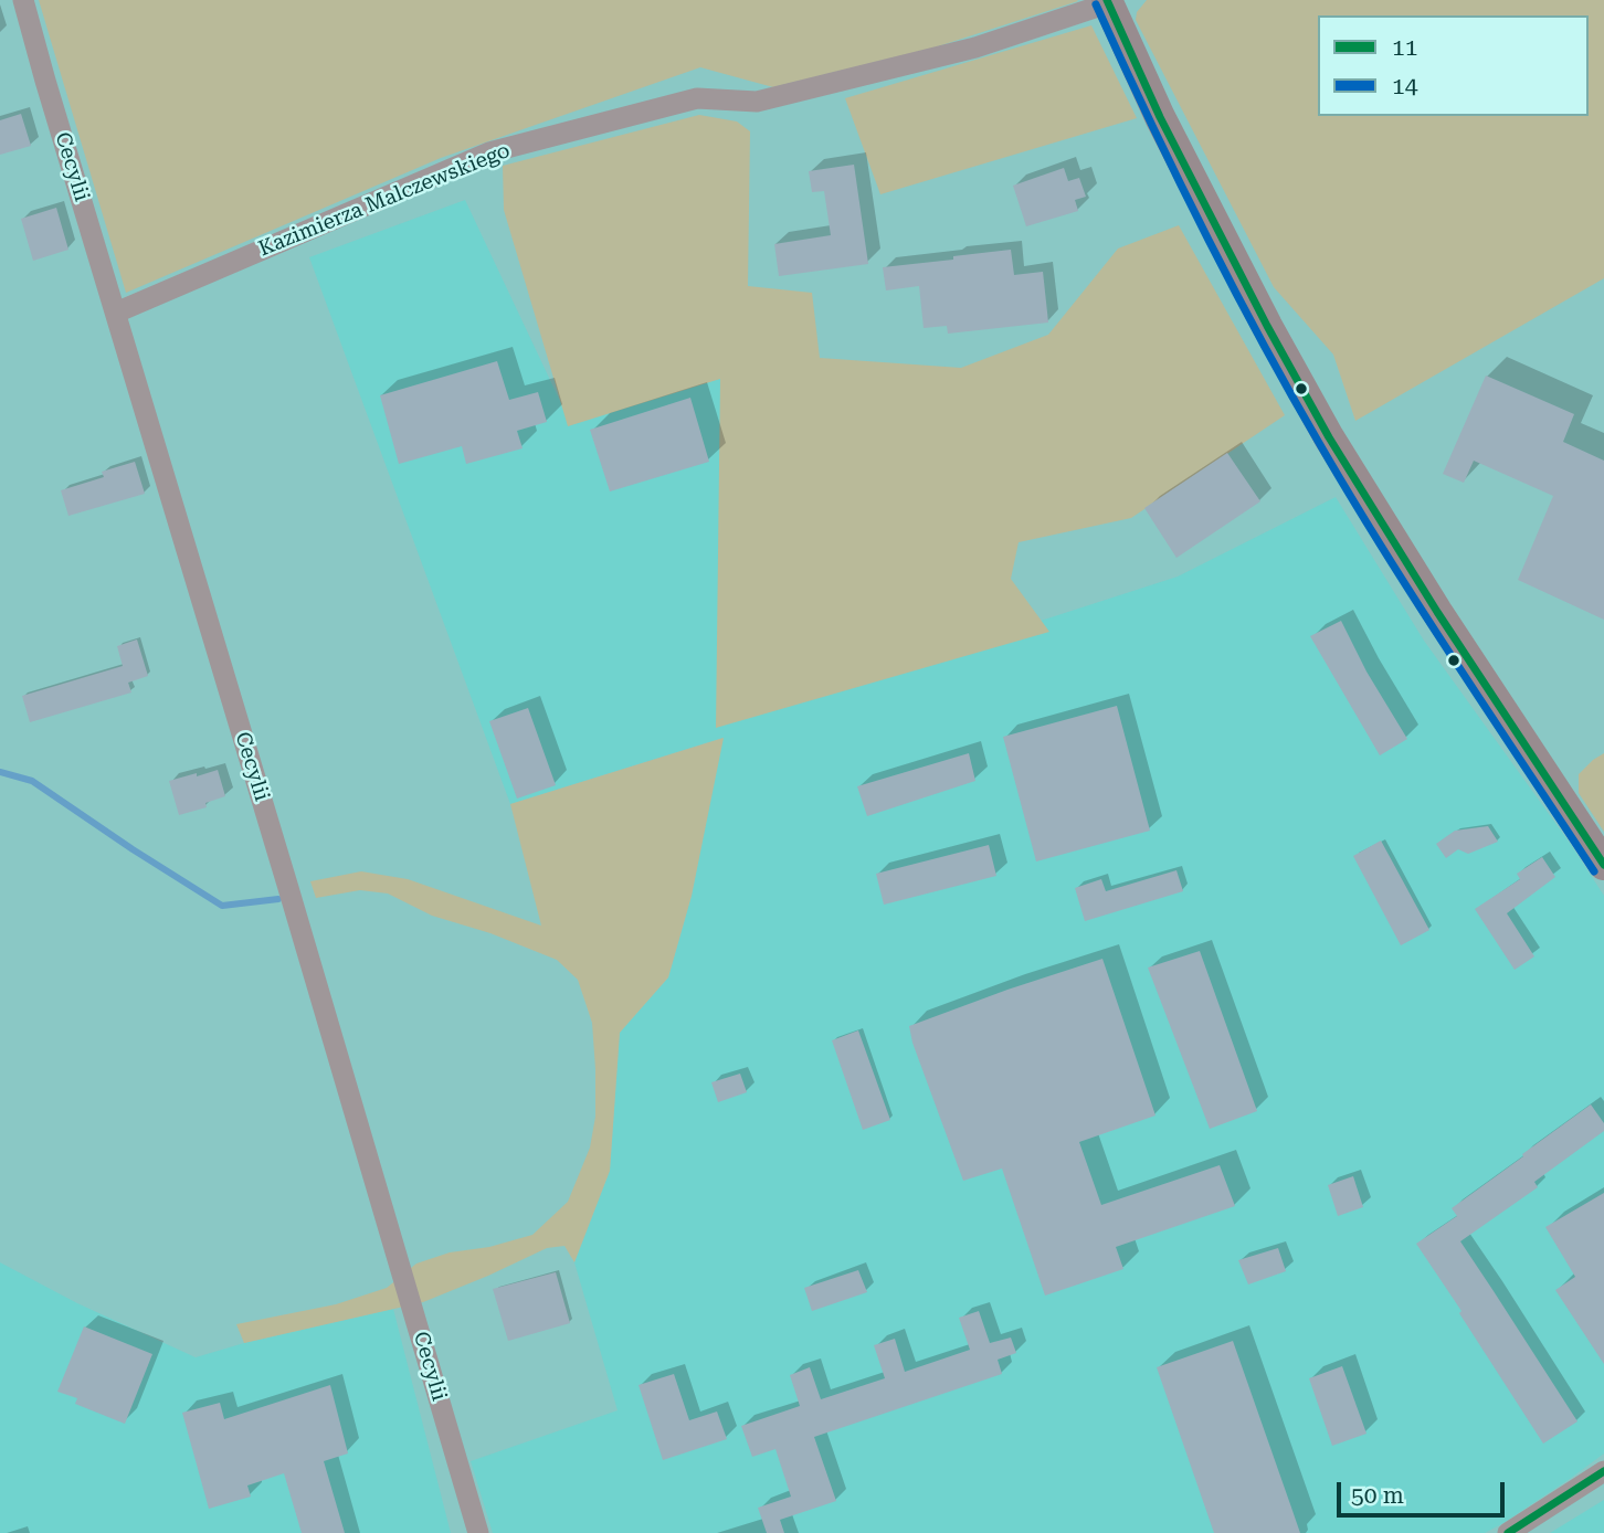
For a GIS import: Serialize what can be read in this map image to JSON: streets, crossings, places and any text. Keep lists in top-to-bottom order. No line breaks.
{"streets":{"street":["Cecylii","Kazimierza Malczewskiego"]},"crossings":[["Cecylii","Kazimierza Malczewskiego"]],"lines":["transit line 11","transit line 14"],"legend":["11","14"],"scale_bar":"50 m"}
